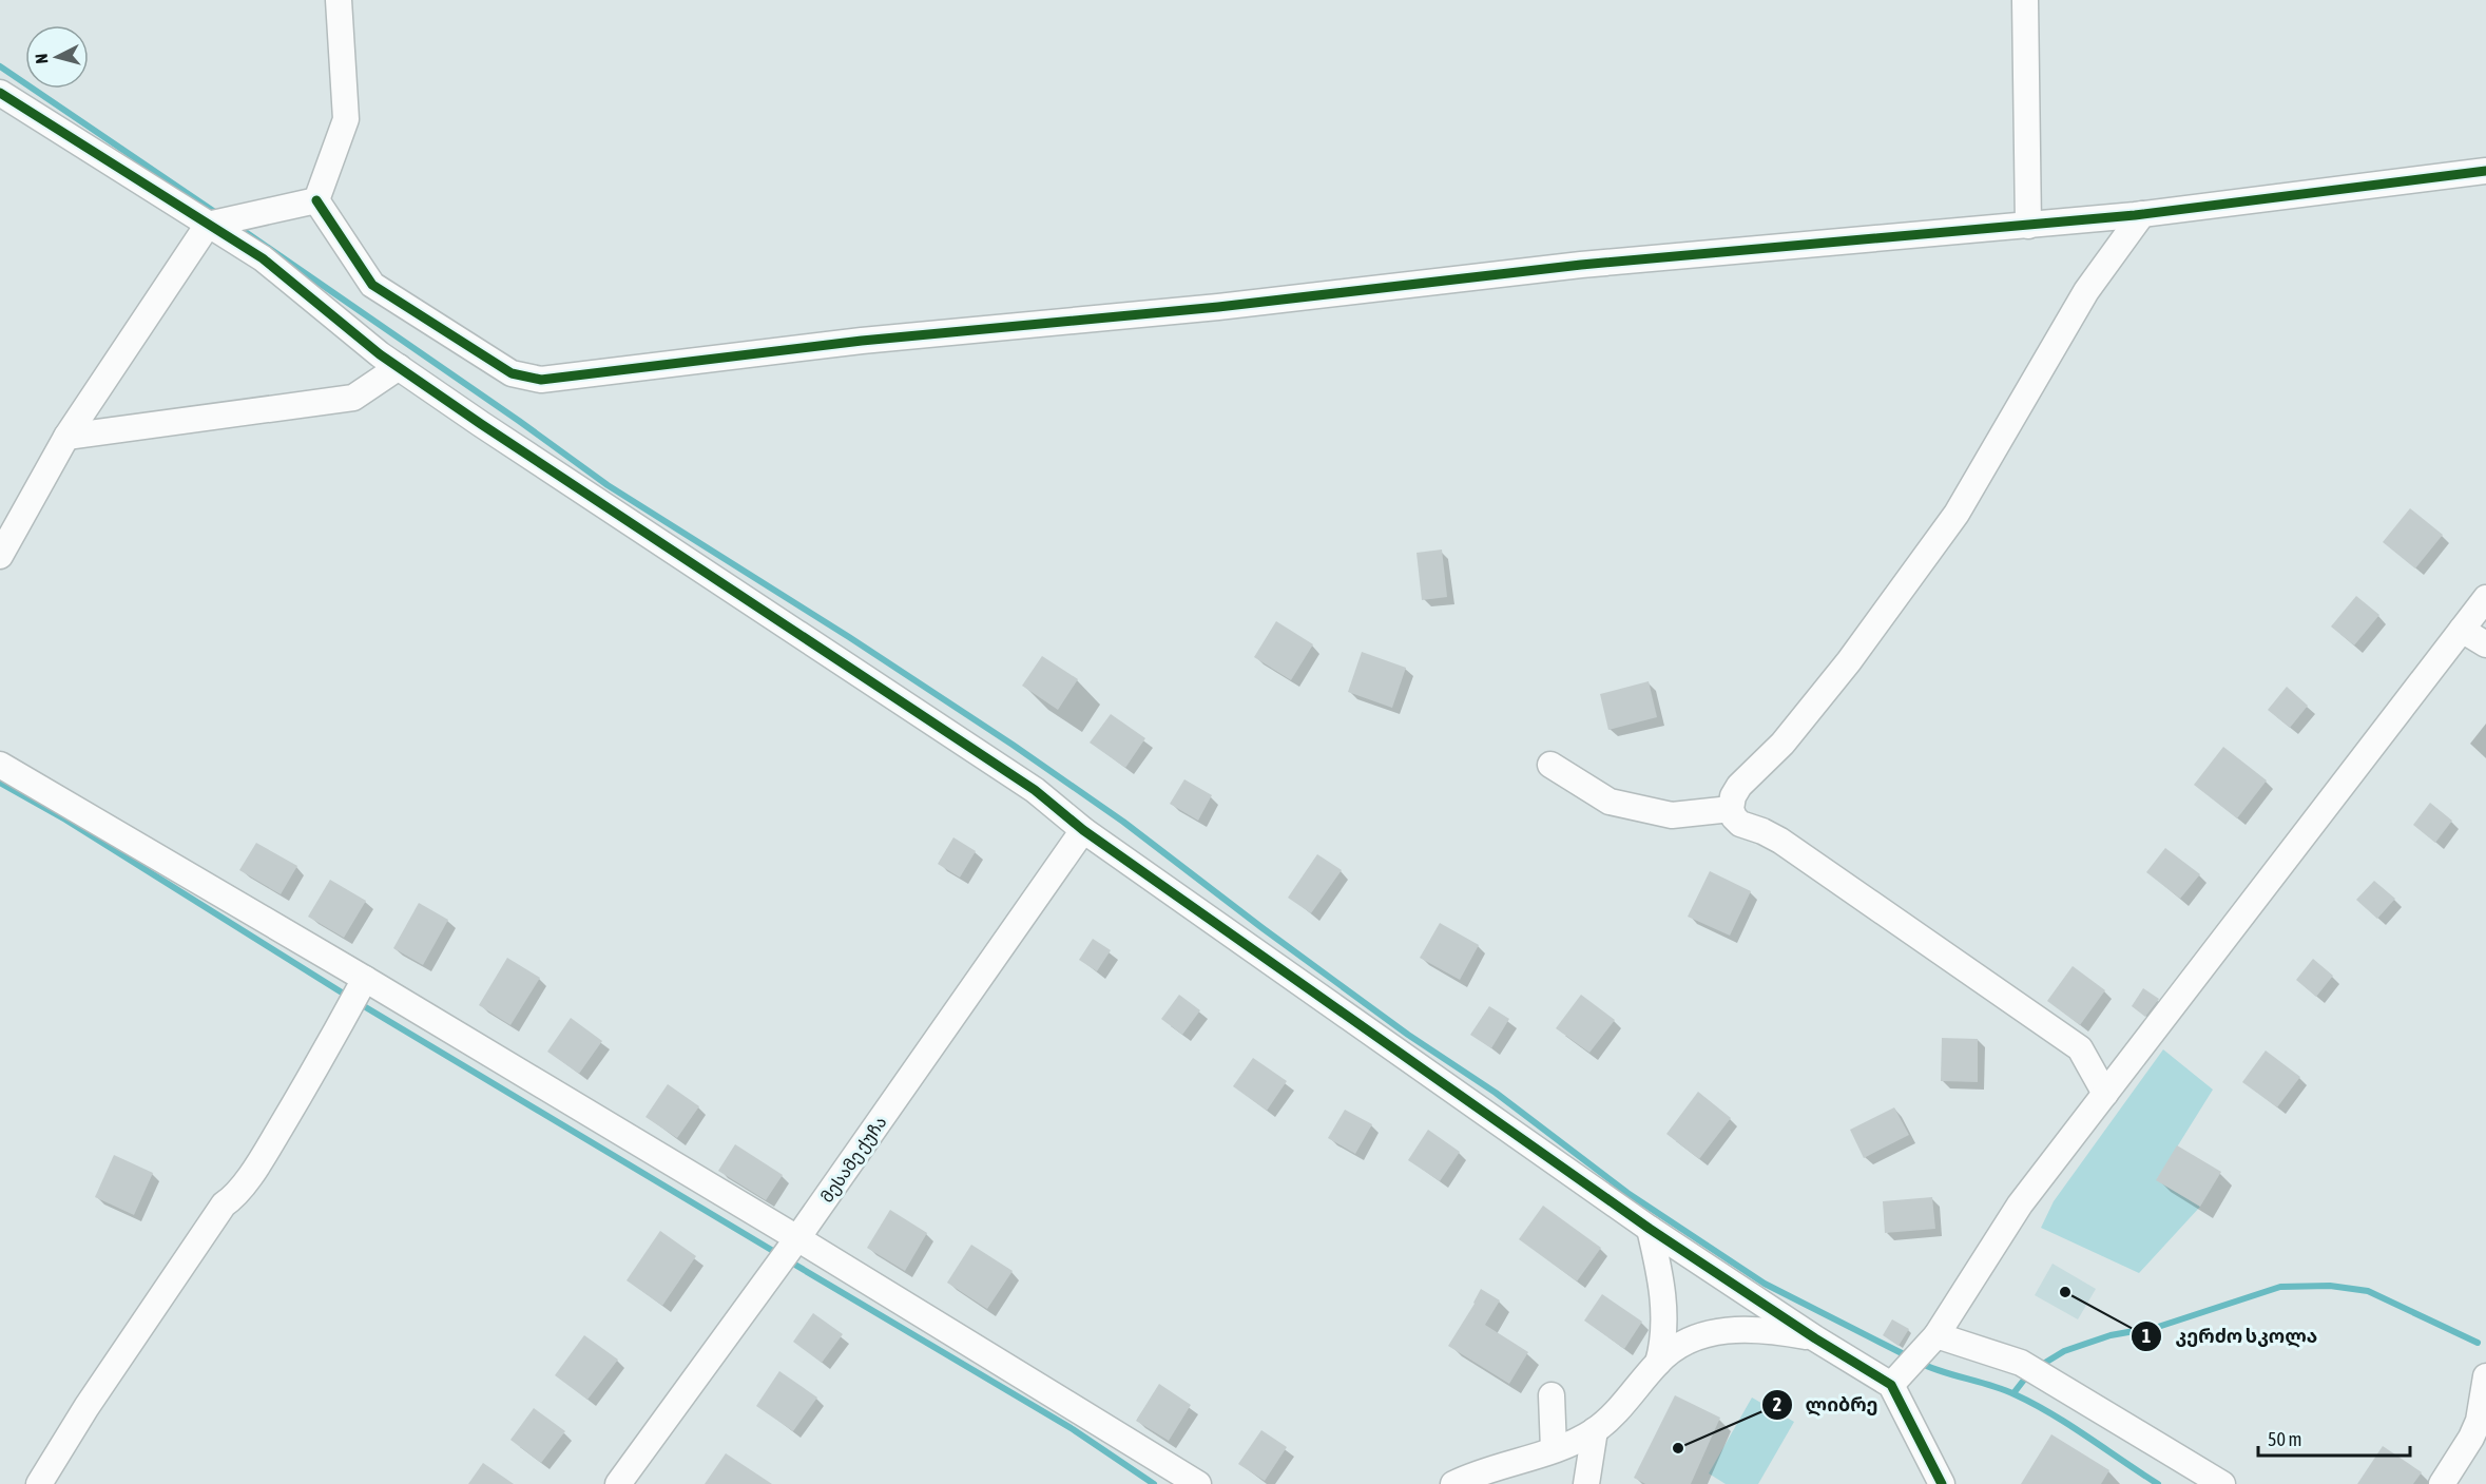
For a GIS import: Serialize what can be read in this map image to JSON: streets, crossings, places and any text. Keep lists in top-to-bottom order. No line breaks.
{"streets":{"street":["მესამე ქუჩა"]},"places":["კერძო სკოლა","ლიბრე"],"scale_bar":"50 m","north":"left"}
